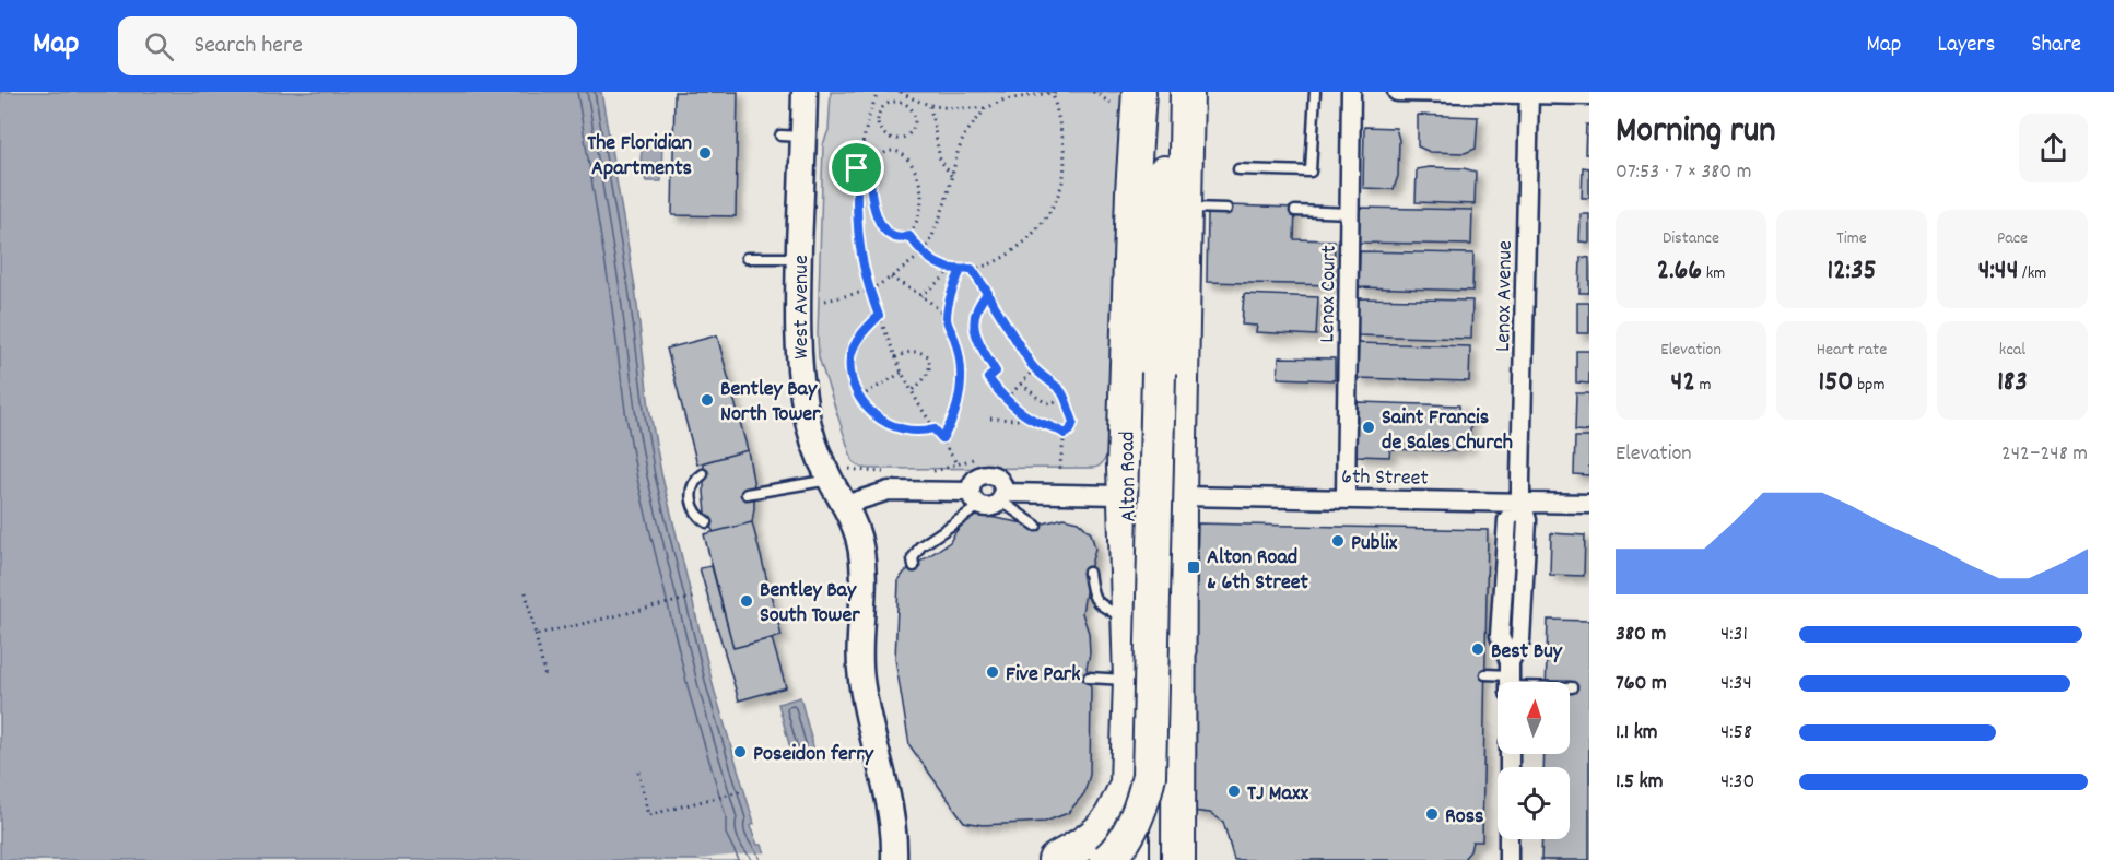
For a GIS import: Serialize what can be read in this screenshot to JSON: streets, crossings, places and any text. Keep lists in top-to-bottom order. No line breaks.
{"streets":{"highway":["Alton Road"],"street":["Lenox Court","Lenox Avenue","West Avenue","6th Street"]},"crossings":[["Lenox Court","6th Street"],["Lenox Avenue","6th Street"]],"places":{"other":["The Floridian Apartments","Bentley Bay North Tower","Saint Francis de Sales Church","Publix","Bentley Bay South Tower","Best Buy","Five Park","Poseidon ferry","TJ Maxx","Ross"],"transit":["Alton Road & 6th Street"]},"north":"top","page":{"header":"Map","search":"Search here","nav":["Map","Layers","Share"],"heading":["Morning run","07:53 · 7 × 380 m"],"stats":[["Distance","2.66 km"],["Time","12:35"],["Pace","4:44 /km"],["Elevation","42 m"],["Heart rate","150 bpm"],["kcal","183"]],"chart":["Elevation","242–248 m"],"list":[{"name":"380 m","note":"4:31"},{"name":"760 m","note":"4:34"},{"name":"1.1 km","note":"4:58"},{"name":"1.5 km","note":"4:30"}]}}
